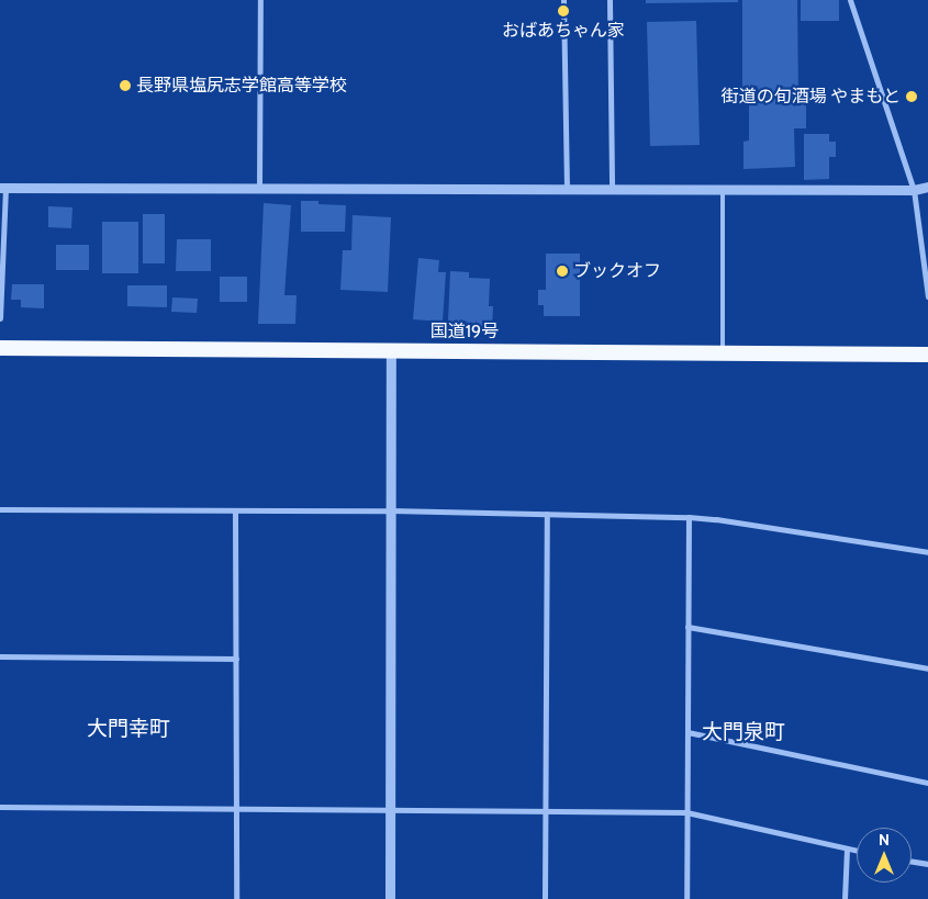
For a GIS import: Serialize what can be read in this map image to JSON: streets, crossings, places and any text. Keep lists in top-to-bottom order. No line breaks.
{"streets":{"highway":["国道19号"]},"districts":["大門幸町","大門泉町"],"places":["おばあちゃん家","長野県塩尻志学館高等学校","街道の旬酒場 やまもと","ブックオフ"],"north":"top"}
